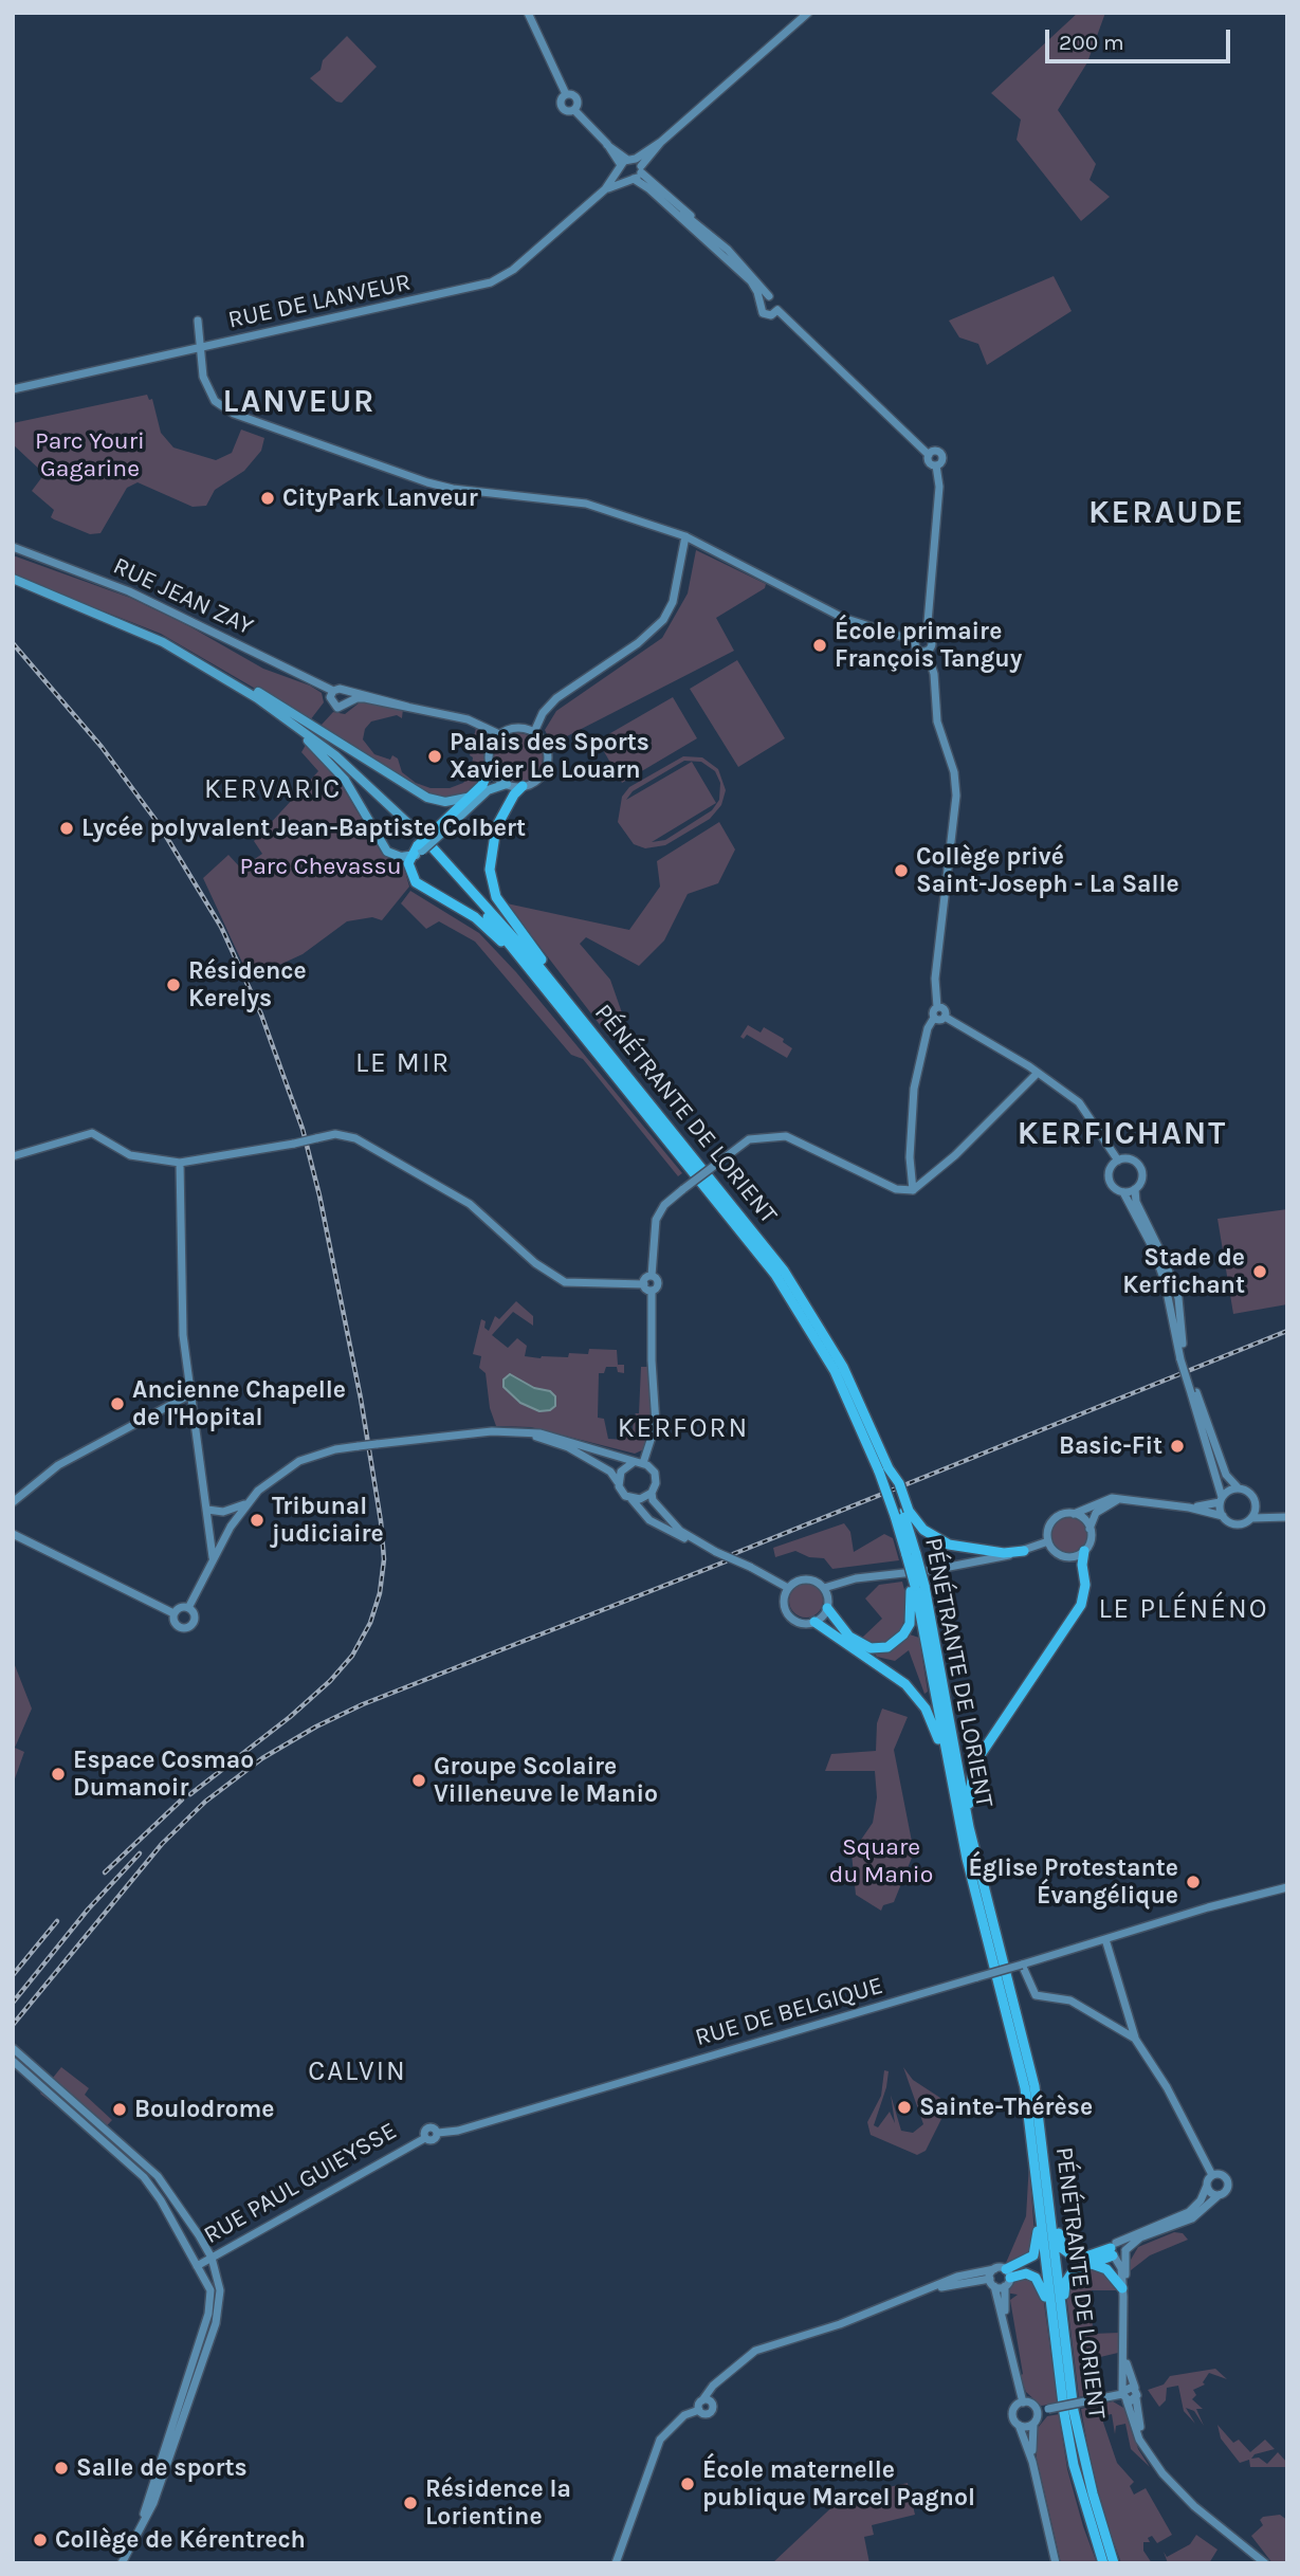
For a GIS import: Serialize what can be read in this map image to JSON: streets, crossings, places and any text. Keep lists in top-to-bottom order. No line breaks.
{"streets":{"highway":["PÉNÉTRANTE DE LORIENT"],"main road":["RUE DE LANVEUR","RUE JEAN ZAY","RUE DE BELGIQUE","RUE PAUL GUIEYSSE"]},"crossings":[["RUE DE BELGIQUE","RUE PAUL GUIEYSSE"]],"districts":["LANVEUR","KERAUDE","KERVARIC","LE MIR","KERFICHANT","KERFORN","LE PLÉNÉNO","CALVIN"],"parks":["Parc Youri Gagarine","Parc Chevassu","Square du Manio"],"places":["CityPark Lanveur","École primaire François Tanguy","Palais des Sports Xavier Le Louarn","Lycée polyvalent Jean-Baptiste Colbert","Collège privé Saint-Joseph - La Salle","Résidence Kerelys","Stade de Kerfichant","Ancienne Chapelle de l'Hopital","Basic-Fit","Tribunal judiciaire","Espace Cosmao Dumanoir","Groupe Scolaire Villeneuve le Manio","Église Protestante Évangélique","Sainte-Thérèse","Boulodrome","Salle de sports","École maternelle publique Marcel Pagnol","Résidence la Lorientine","Collège de Kérentrech"],"scale_bar":"200 m"}
